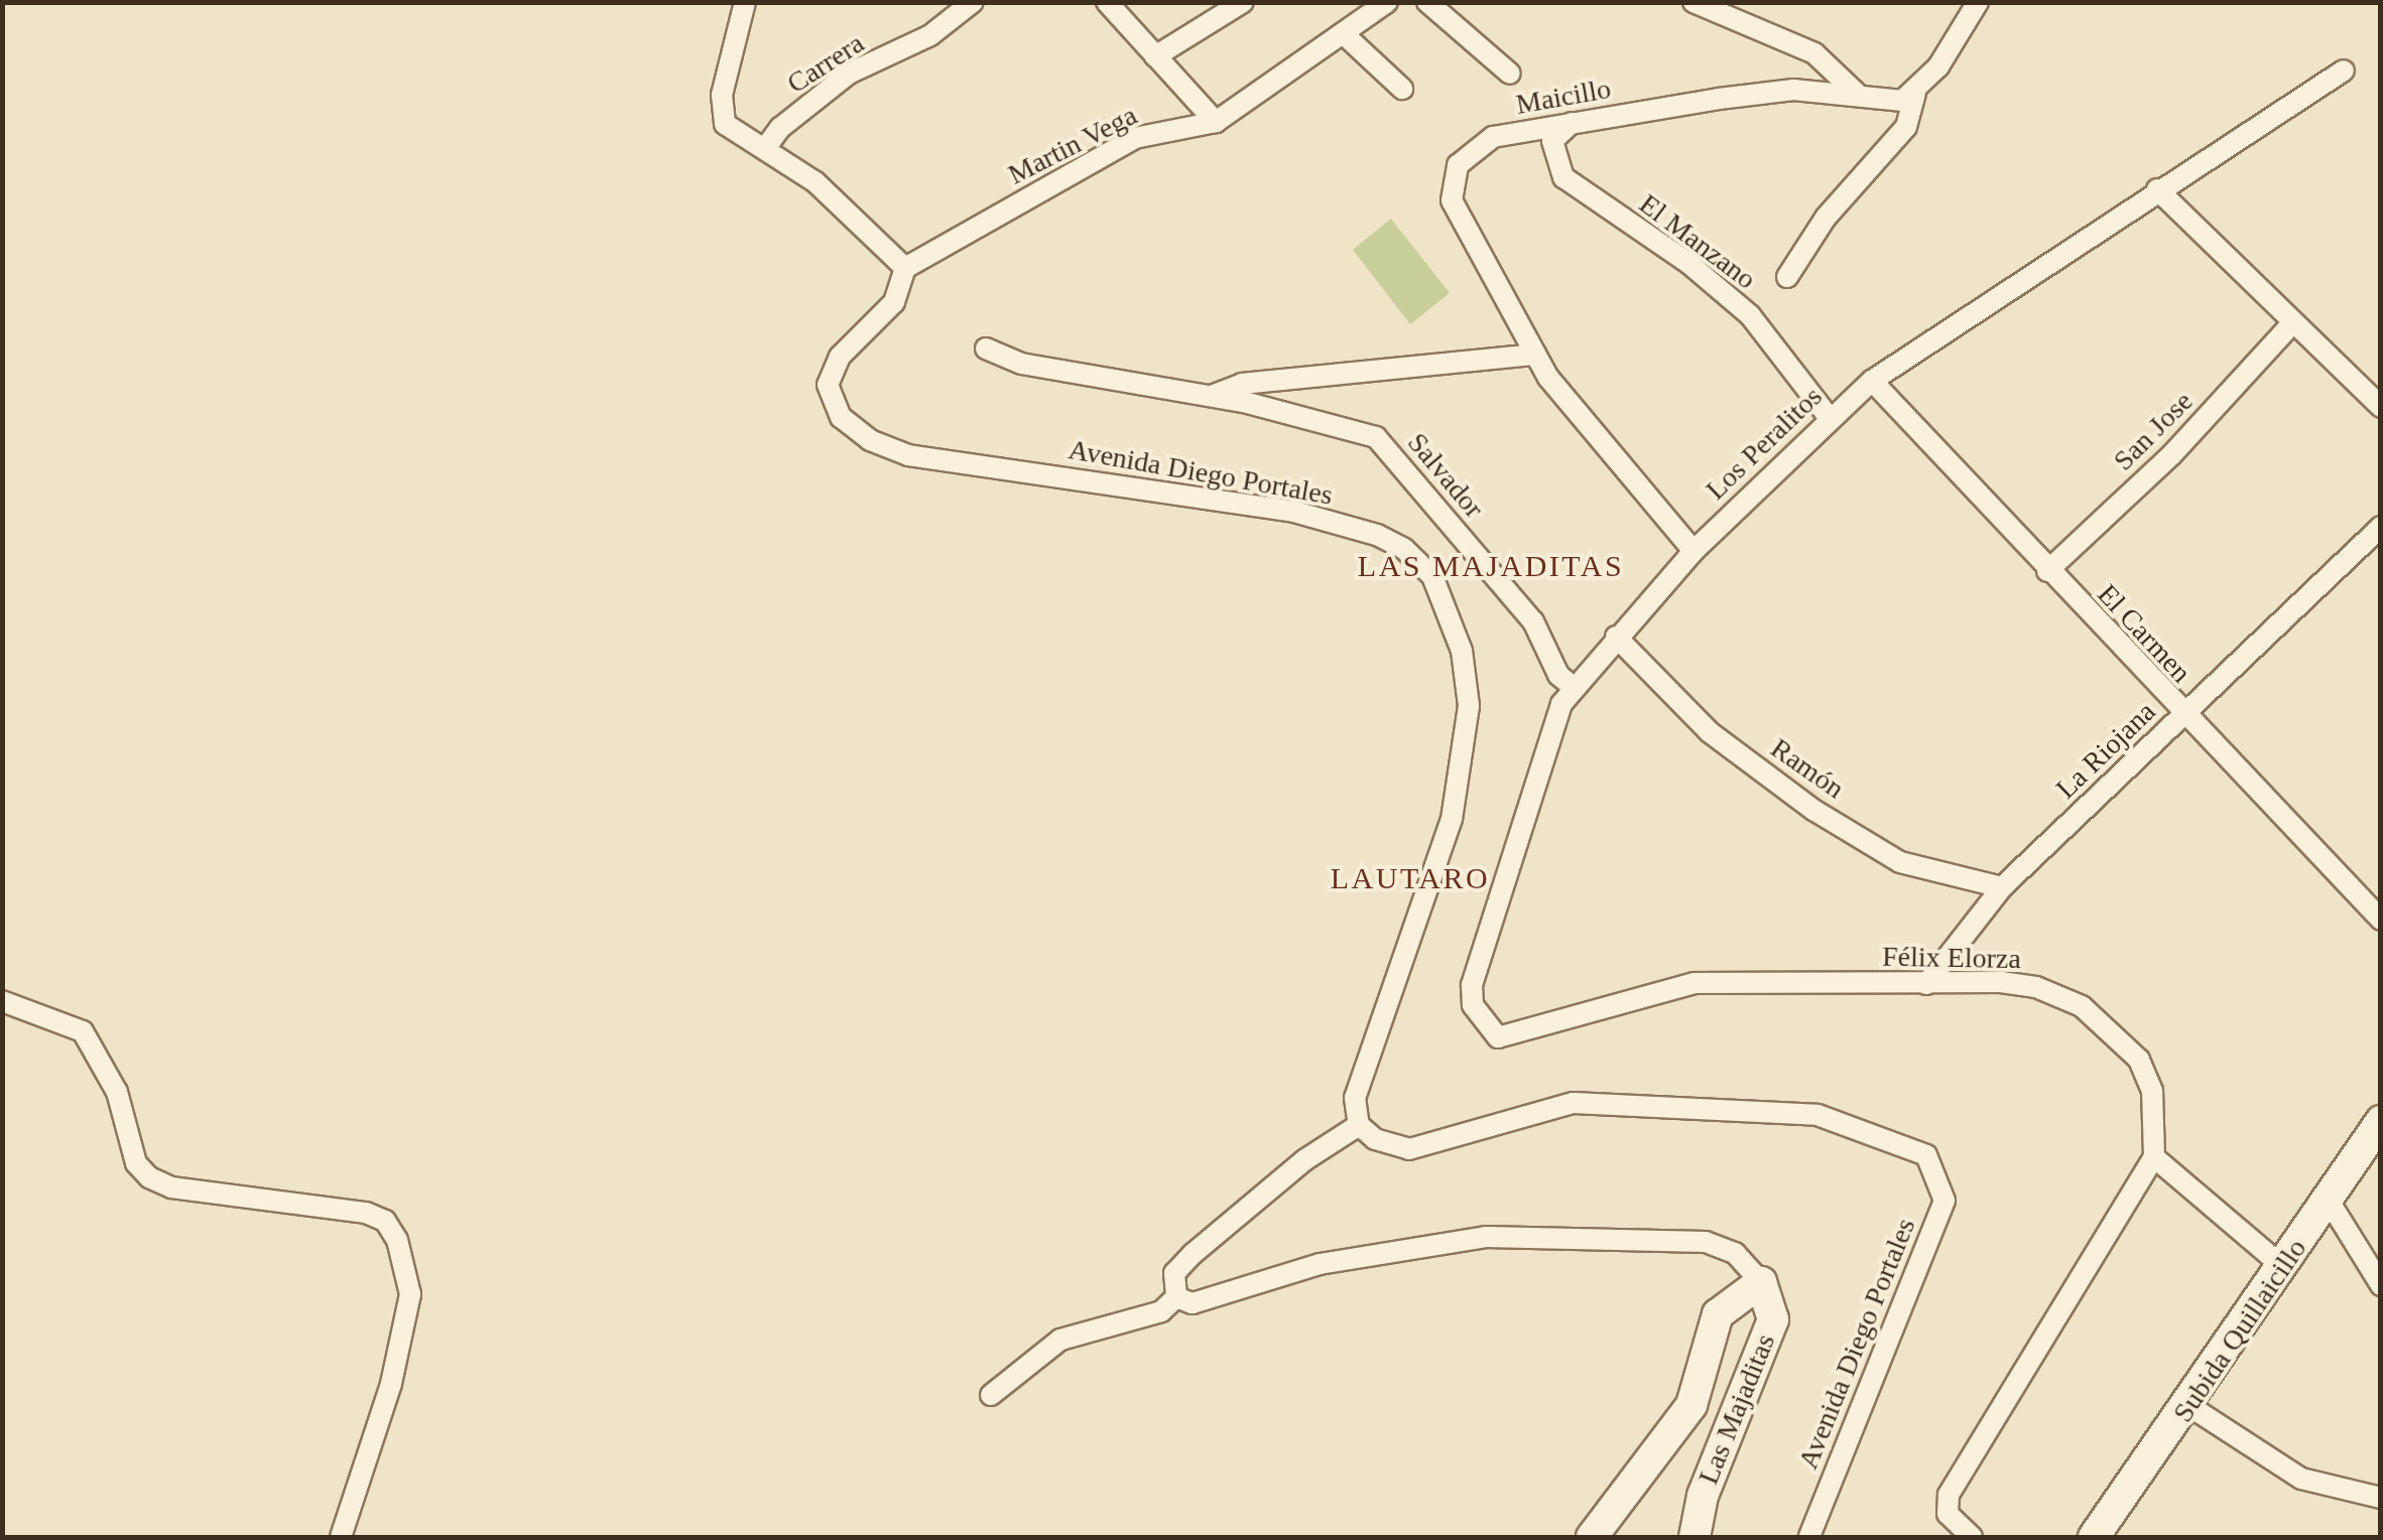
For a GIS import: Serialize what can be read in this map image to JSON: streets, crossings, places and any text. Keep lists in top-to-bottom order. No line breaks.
{"streets":{"street":["Carrera","Maicillo","Martin Vega","El Manzano","San Jose","Los Peralitos","Avenida Diego Portales","Salvador","El Carmen","La Riojana","Ramón","Félix Elorza","Subida Quillaicillo","Las Majaditas"]},"crossings":[["Maicillo","El Manzano"],["Maicillo","Los Peralitos"],["Maicillo","Salvador"],["Martin Vega","Avenida Diego Portales"],["El Manzano","Los Peralitos"],["San Jose","El Carmen"],["Los Peralitos","Salvador"],["Los Peralitos","El Carmen"],["Los Peralitos","Ramón"],["Los Peralitos","Félix Elorza"],["El Carmen","La Riojana"],["La Riojana","Ramón"],["La Riojana","Félix Elorza"]],"districts":["LAS MAJADITAS","LAUTARO"]}
